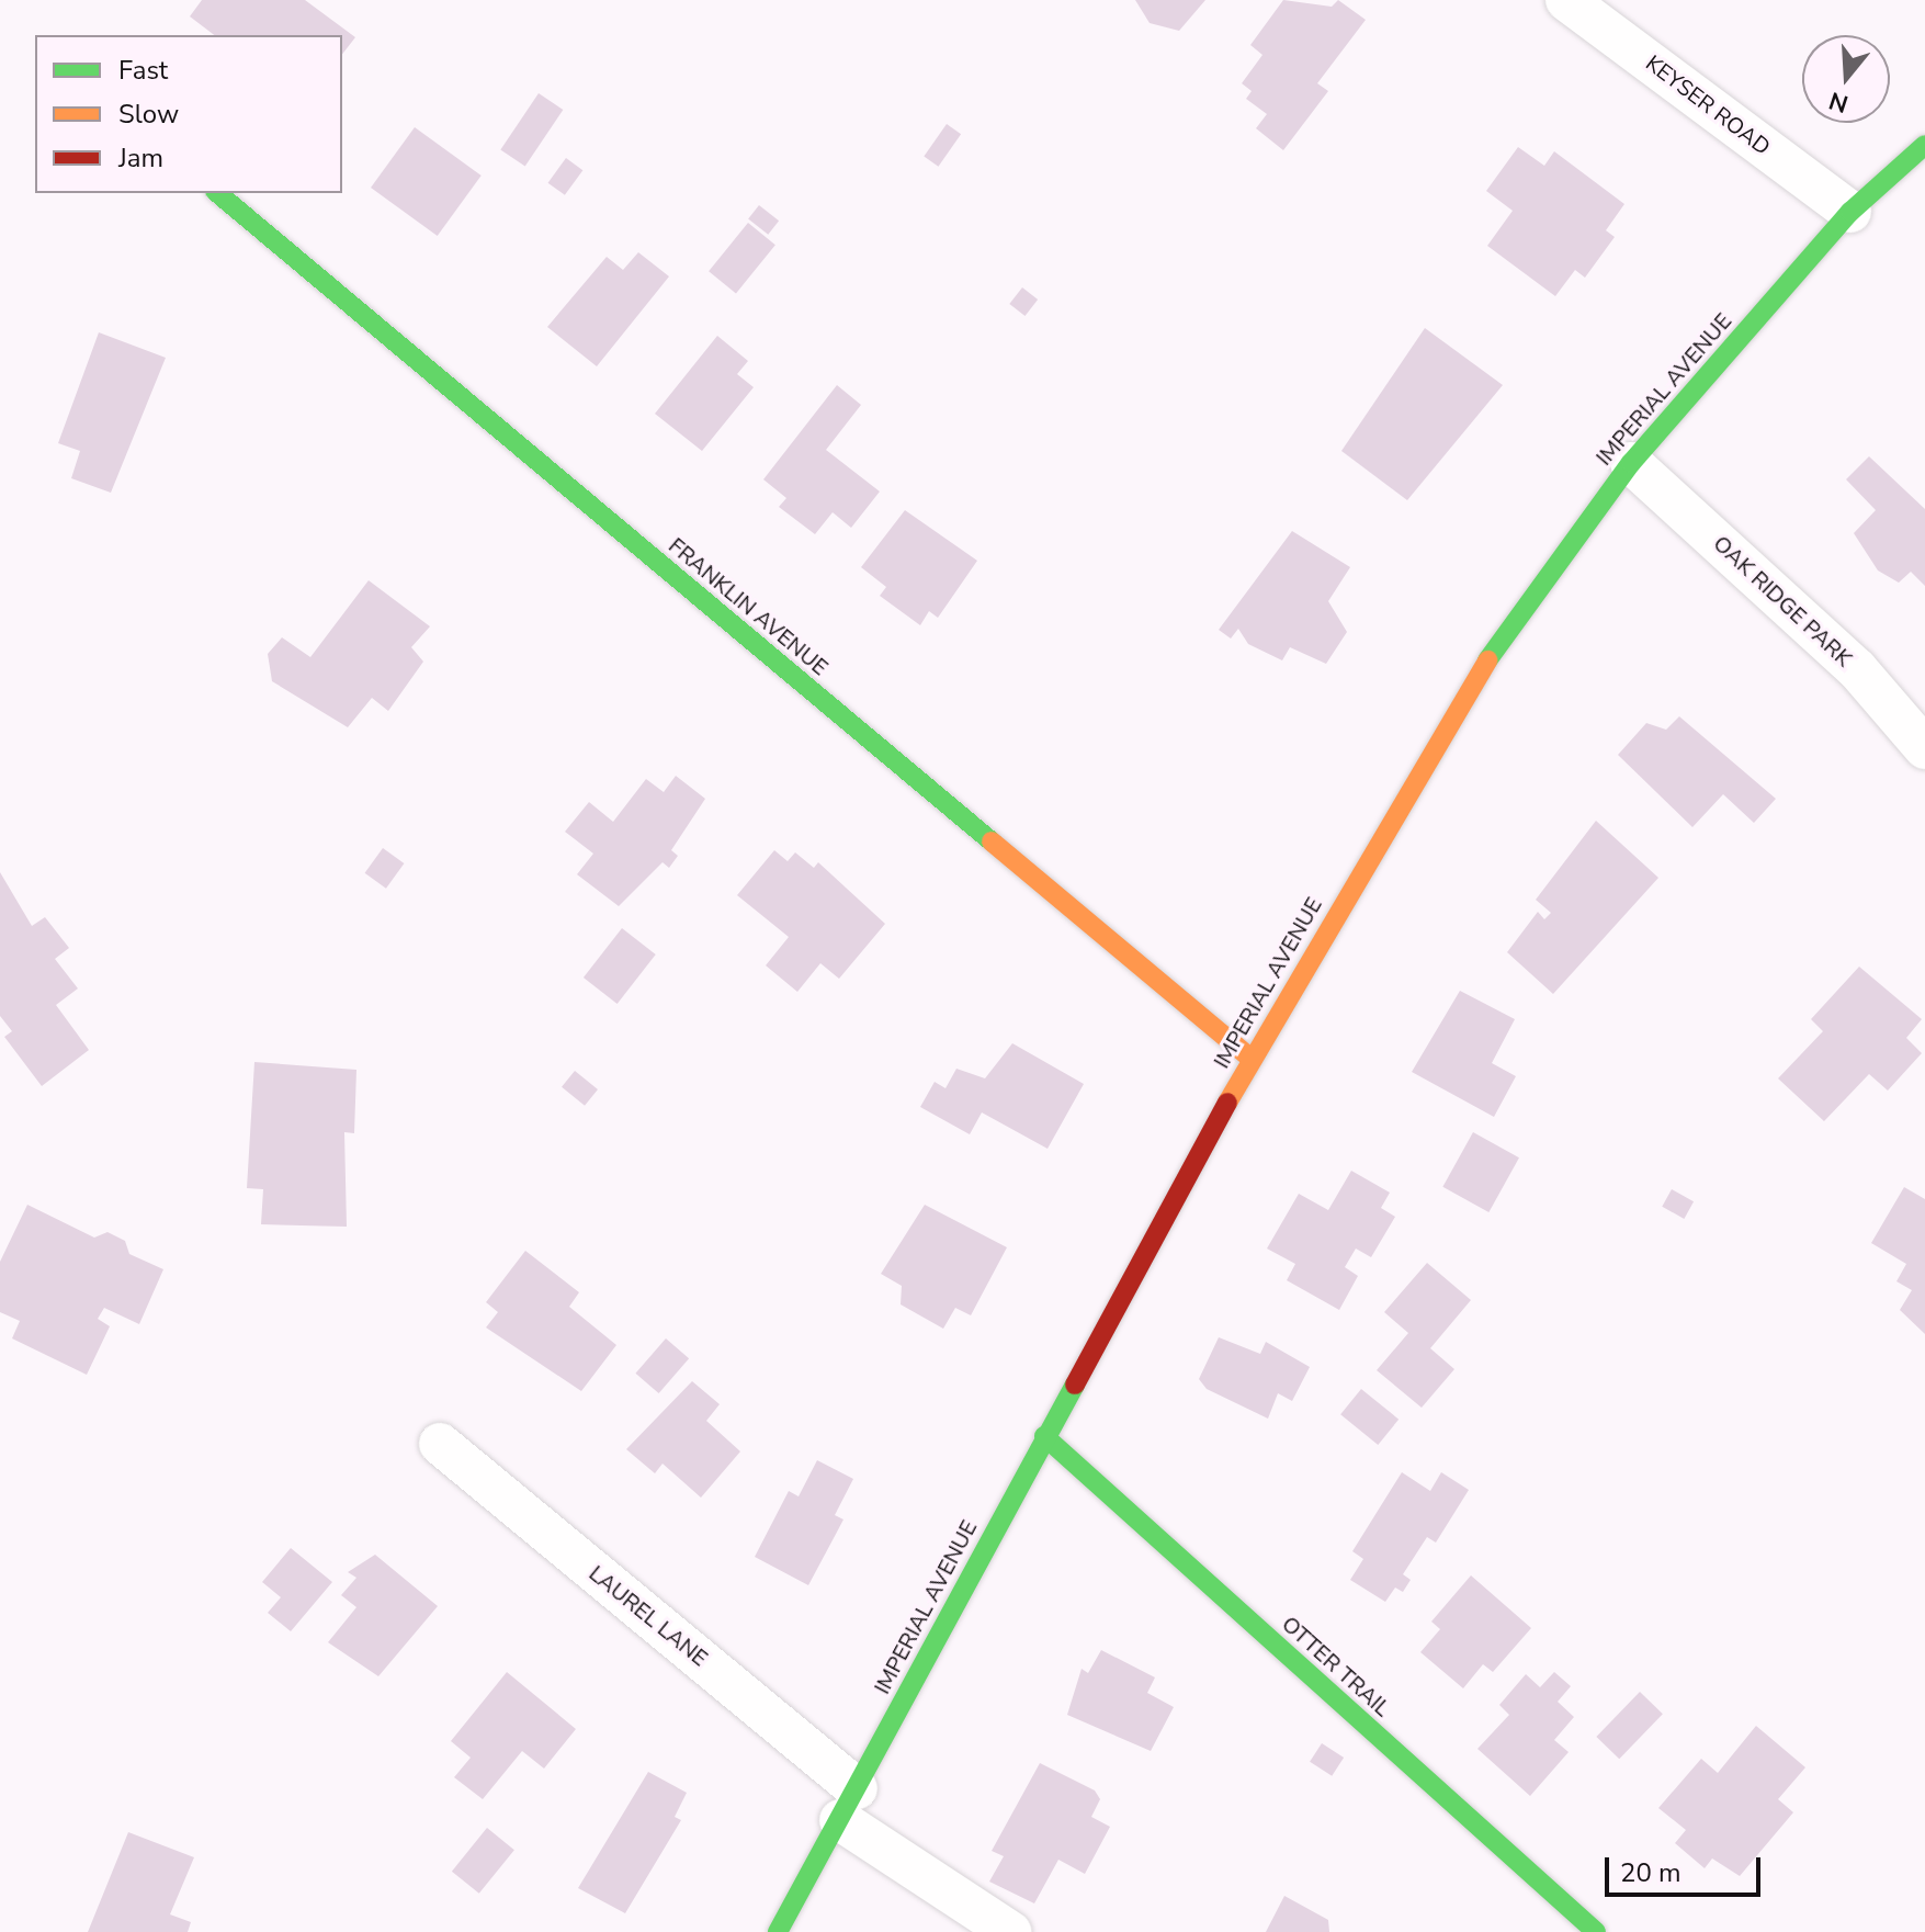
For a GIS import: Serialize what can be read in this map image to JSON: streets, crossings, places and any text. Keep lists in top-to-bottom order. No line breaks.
{"streets":{"street":["KEYSER ROAD","IMPERIAL AVENUE","OAK RIDGE PARK","FRANKLIN AVENUE","LAUREL LANE","OTTER TRAIL"]},"crossings":[["KEYSER ROAD","IMPERIAL AVENUE"],["IMPERIAL AVENUE","OAK RIDGE PARK"],["IMPERIAL AVENUE","FRANKLIN AVENUE"],["IMPERIAL AVENUE","LAUREL LANE"],["IMPERIAL AVENUE","OTTER TRAIL"]],"legend":["Fast","Slow","Jam"],"scale_bar":"20 m","north":"bottom"}
